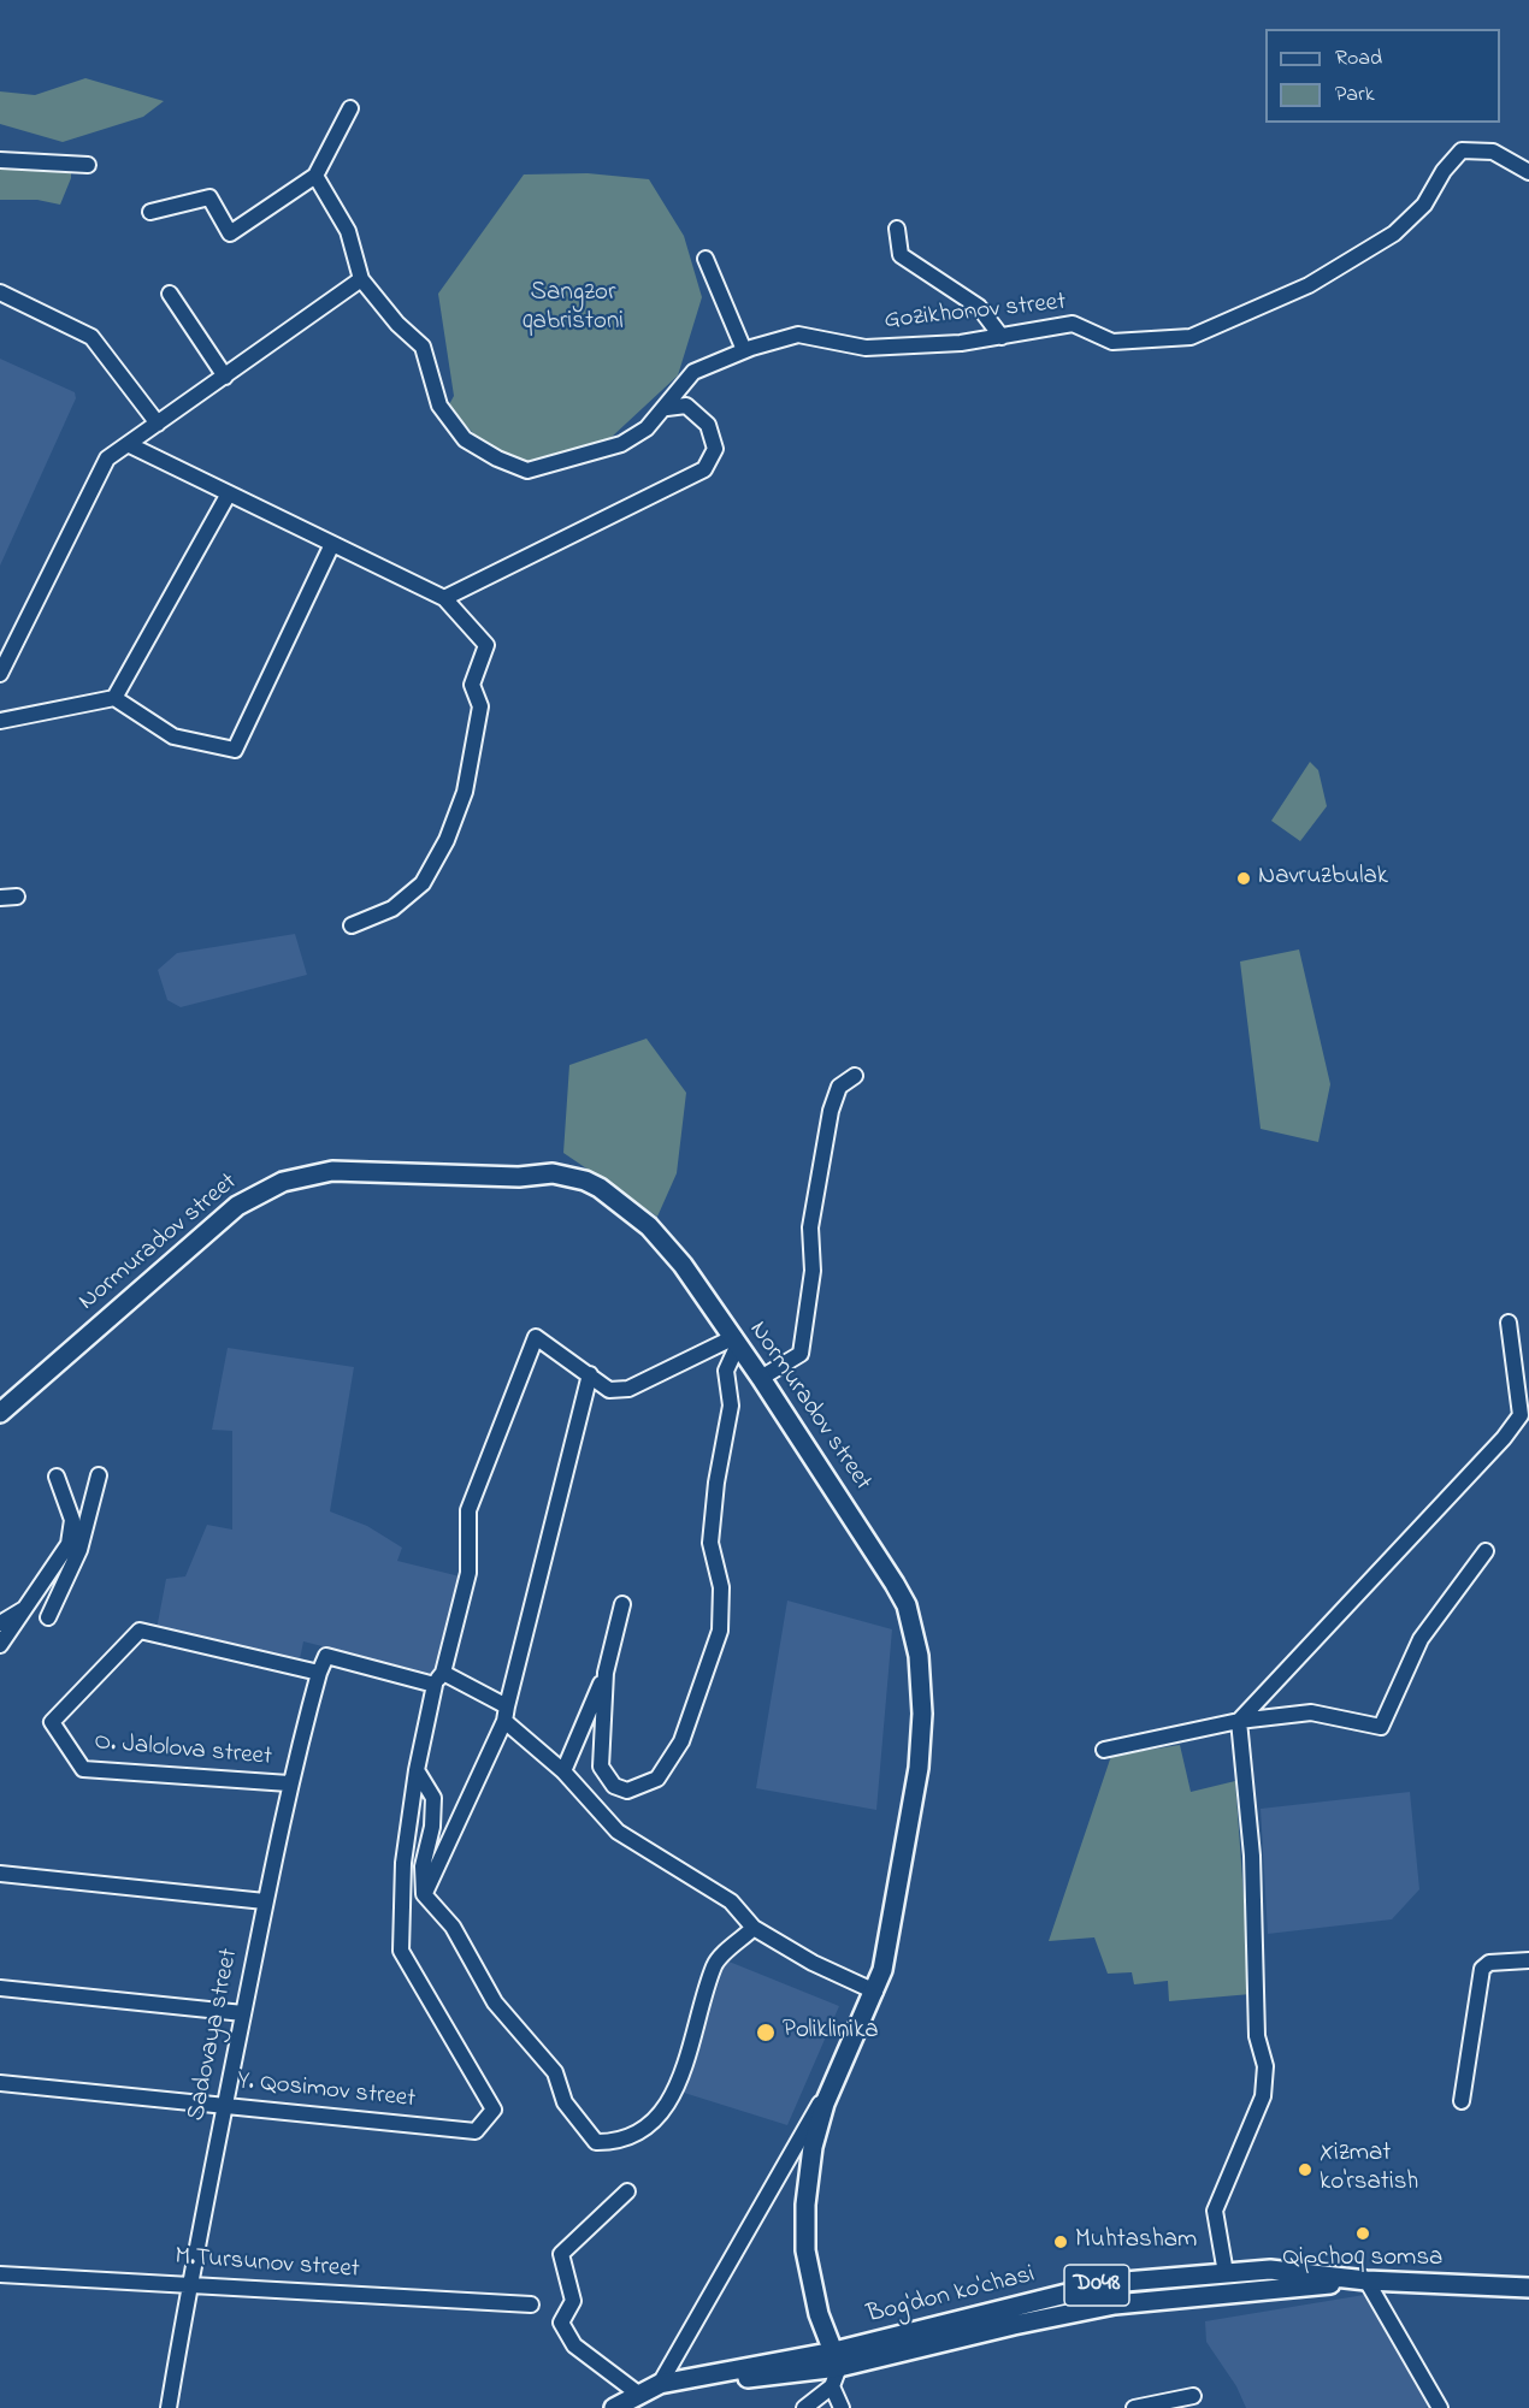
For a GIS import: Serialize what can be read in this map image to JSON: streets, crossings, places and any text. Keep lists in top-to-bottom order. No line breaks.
{"streets":{"main road":["Normuradov street","D048","Bog'don ko'chasi"],"street":["Gozikhonov street","O. Jalolova street","Sadovaya street","Y. Qosimov street","M.Tursunov street"]},"crossings":[["Normuradov street","D048"],["Normuradov street","Bog'don ko'chasi"],["O. Jalolova street","Sadovaya street"],["Sadovaya street","Y. Qosimov street"],["Sadovaya street","M.Tursunov street"],["D048","Bog'don ko'chasi"]],"parks":["Sangzor qabristoni"],"places":["Navruzbulak","Poliklinika","Xizmat ko'rsatish","Qipchoq somsa","Muhtasham"],"legend":["Road","Park"]}
